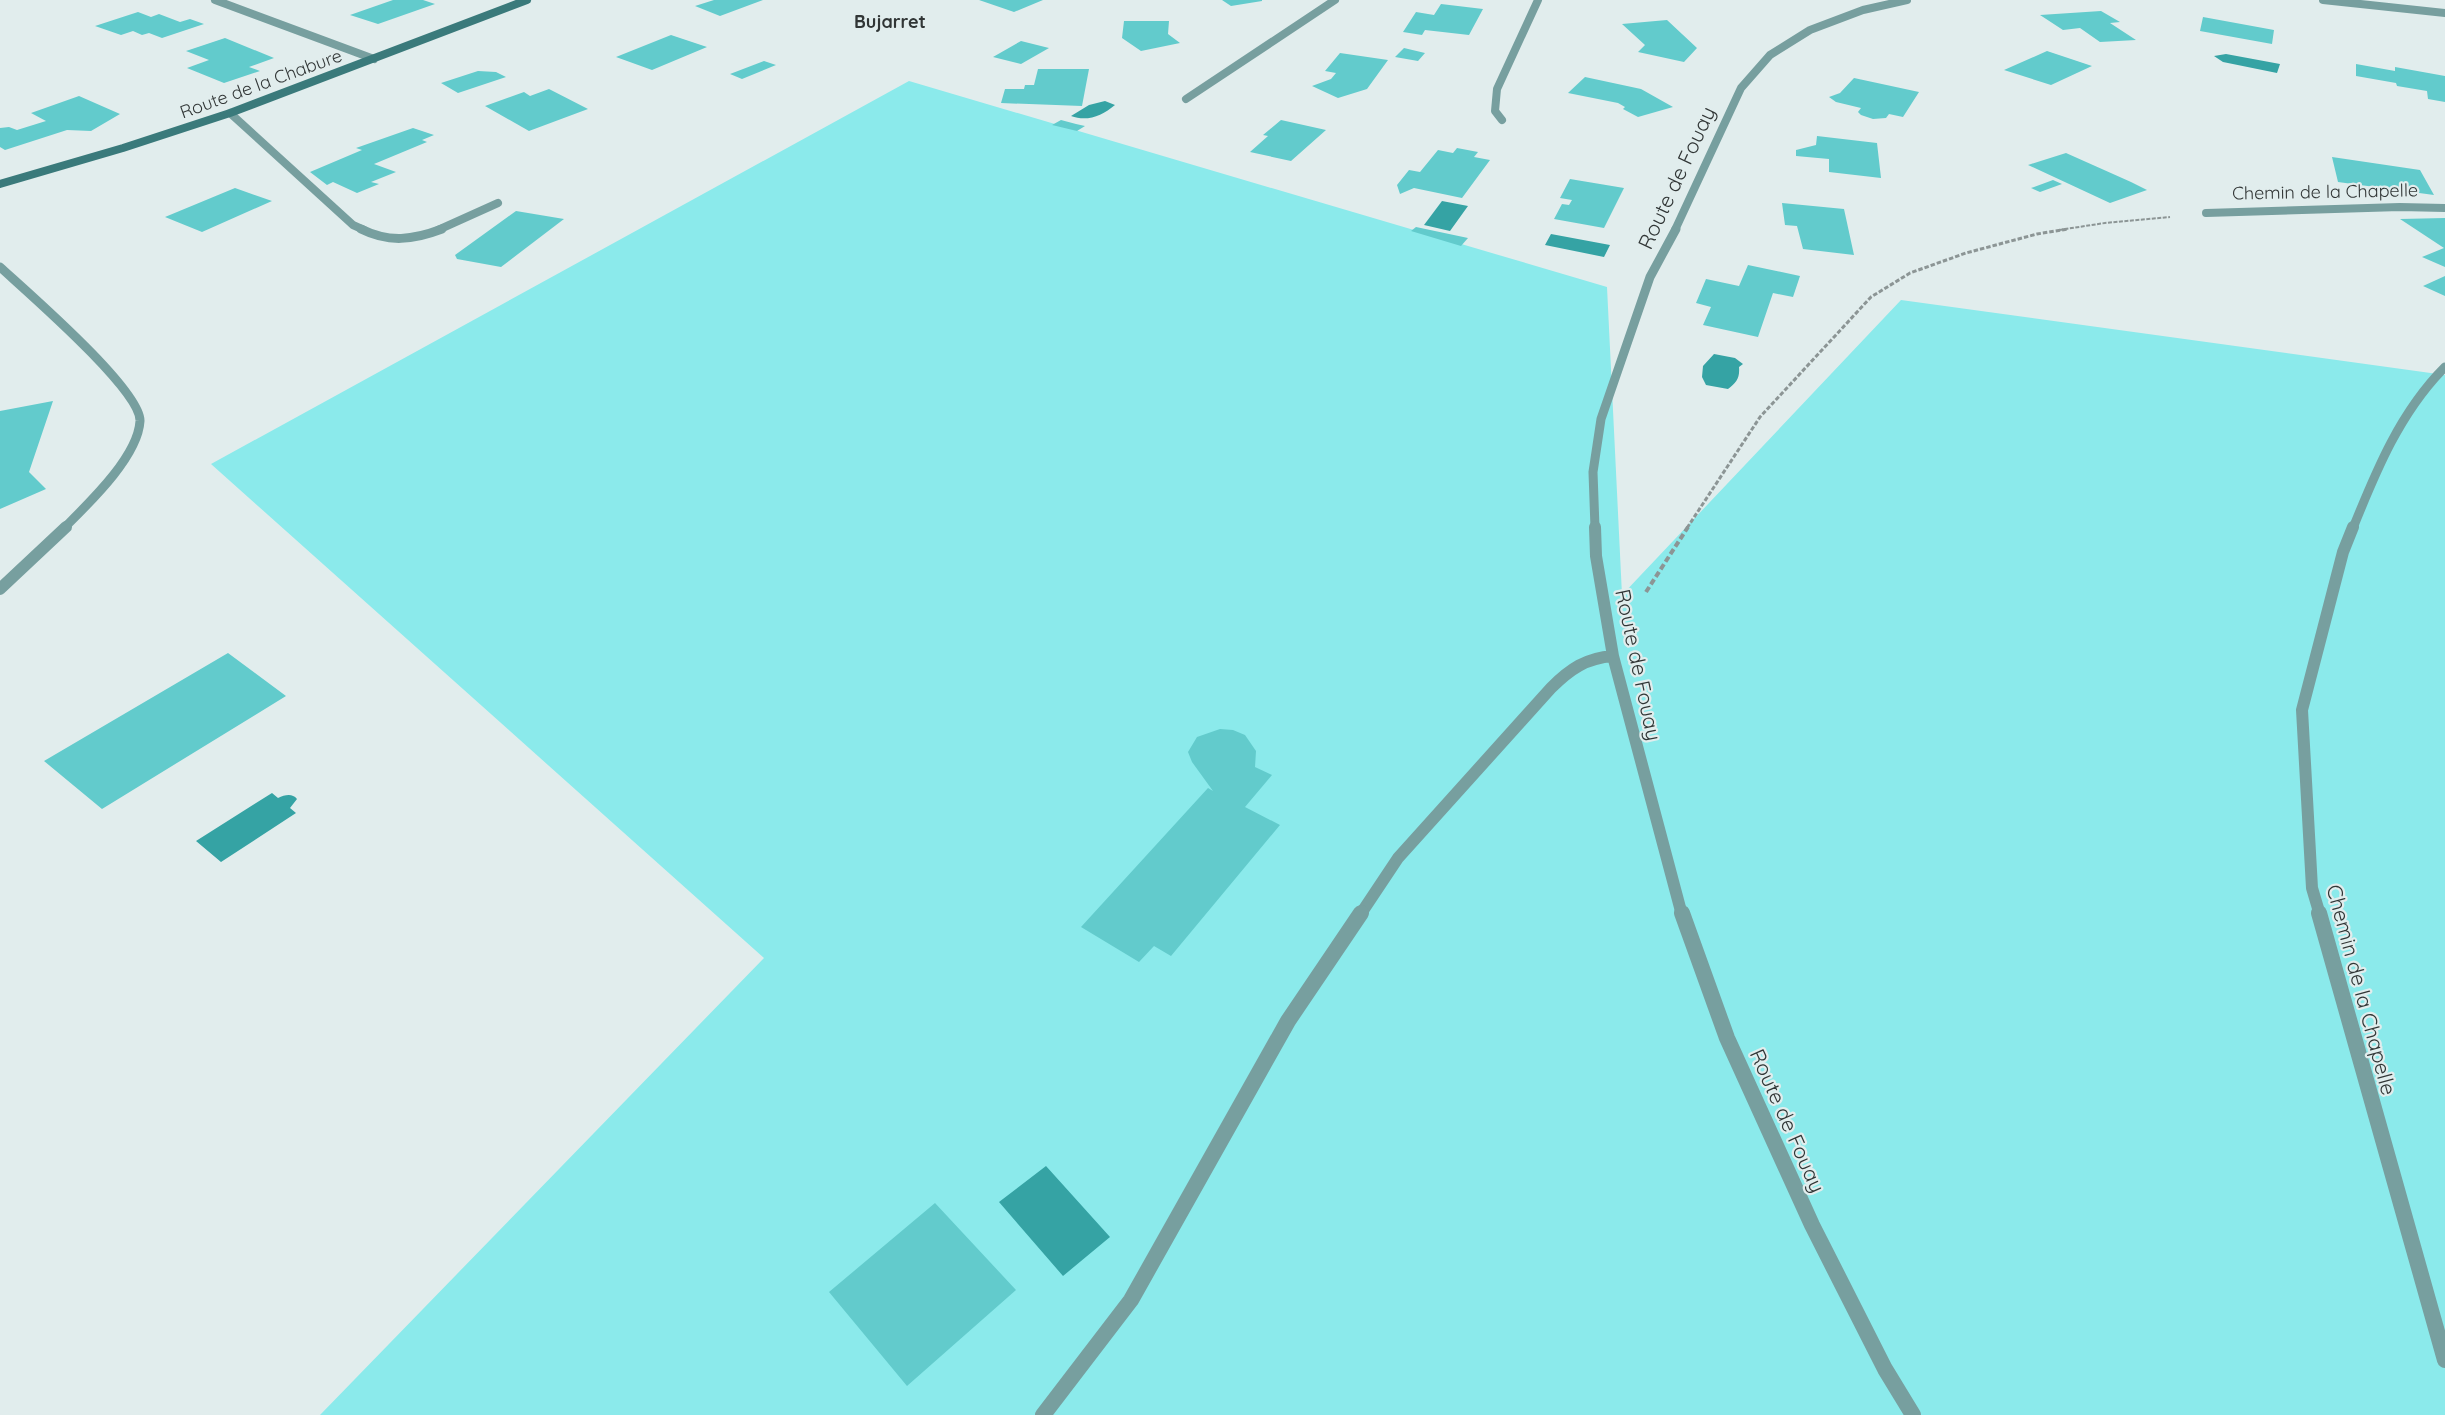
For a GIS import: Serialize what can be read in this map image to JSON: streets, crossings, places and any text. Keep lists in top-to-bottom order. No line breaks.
{"streets":{"main road":["Route de la Chabure"],"street":["Route de Fouay","Chemin de la Chapelle"]},"districts":["Bujarret"]}
